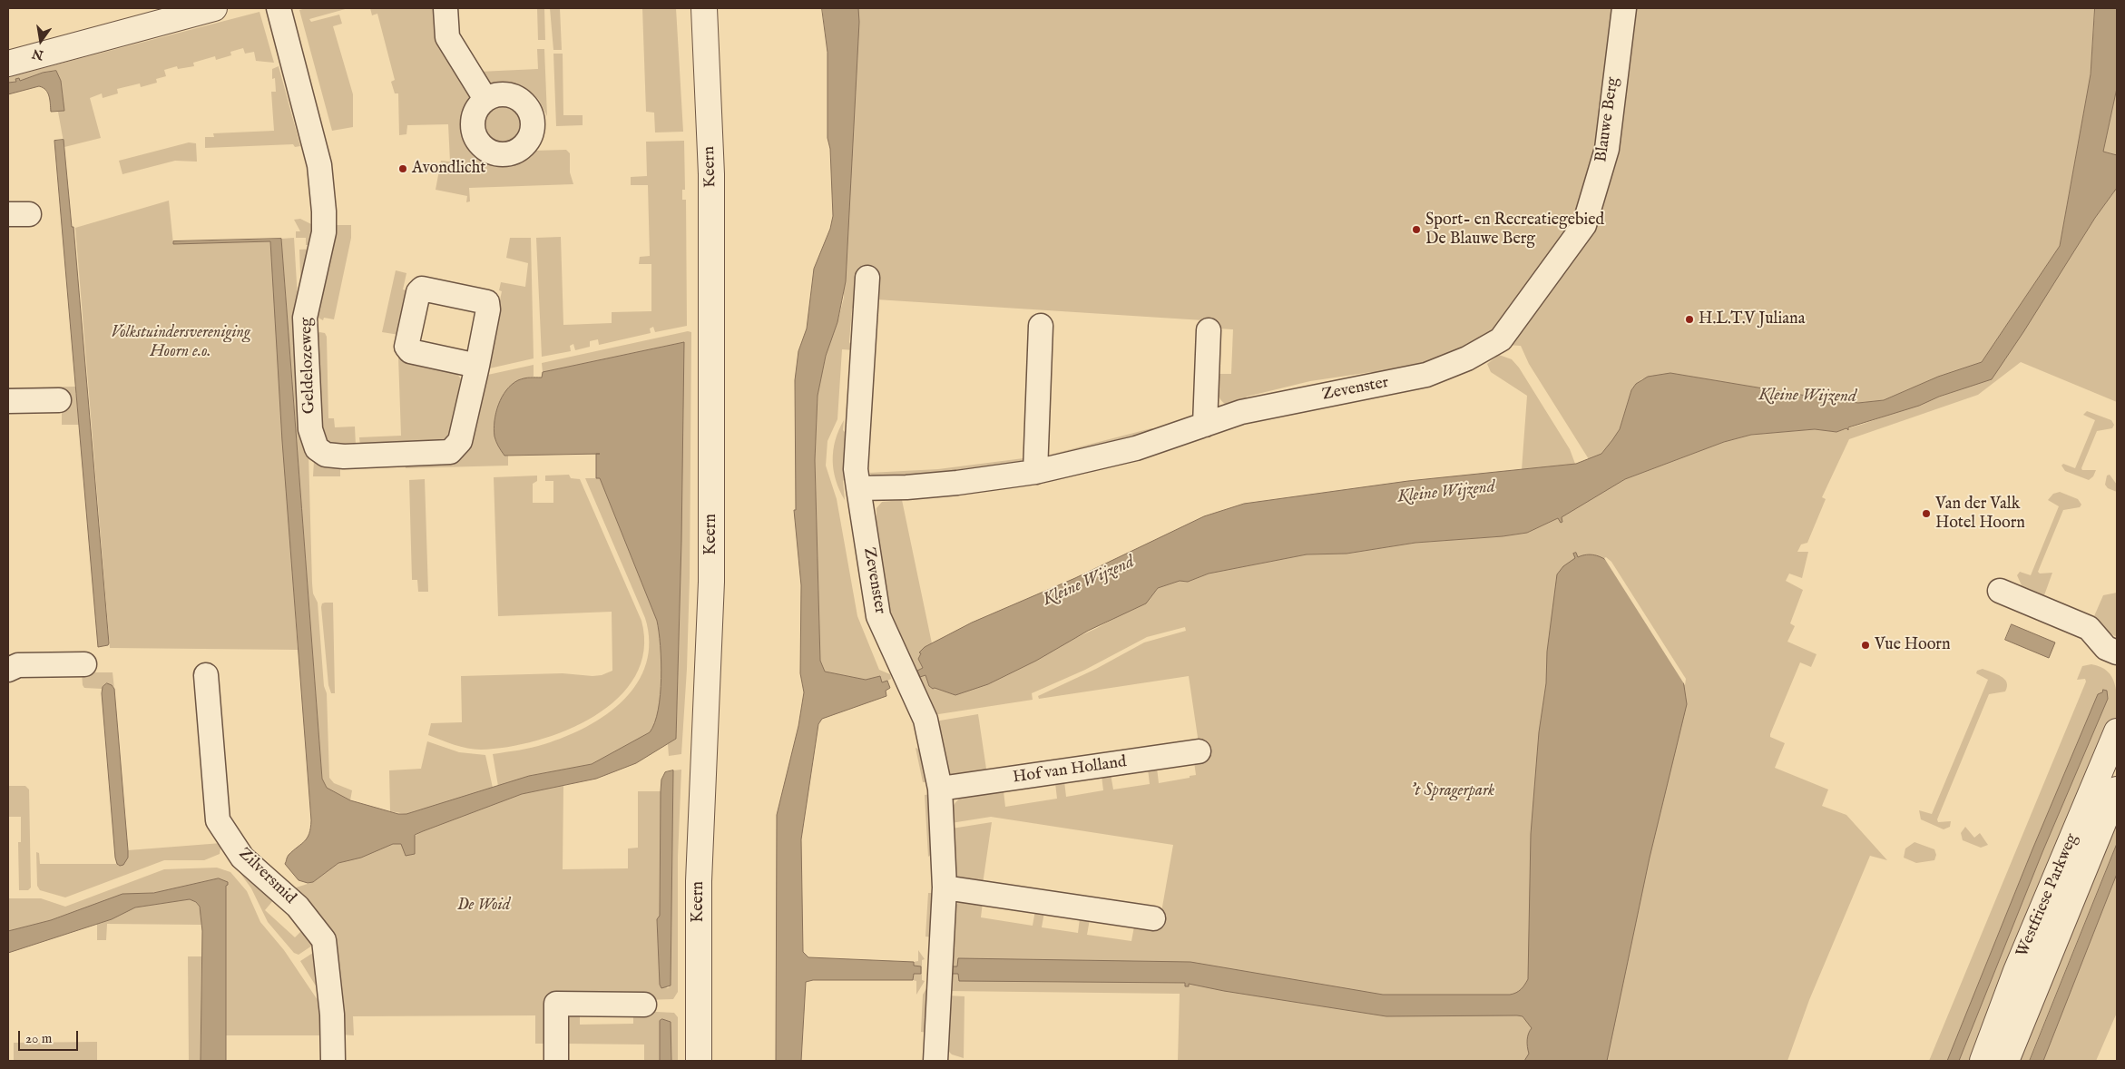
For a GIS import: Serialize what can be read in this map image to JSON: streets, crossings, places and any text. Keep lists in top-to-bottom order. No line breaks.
{"streets":{"street":["Blauwe Berg","Keern","Geldelozeweg","Zevenster","Hof van Holland","Zilversmid","Westfriese Parkweg"]},"crossings":[["Blauwe Berg","Zevenster"],["Zevenster","Hof van Holland"]],"water":["Kleine Wijzend"],"parks":["Volkstuindersvereniging Hoorn e.o.","'t Spragerpark","De Woid"],"places":["Avondlicht","Sport- en Recreatiegebied De Blauwe Berg","H.L.T.V Juliana","Van der Valk Hotel Hoorn","Vue Hoorn"],"scale_bar":"20 m","north":"bottom"}
